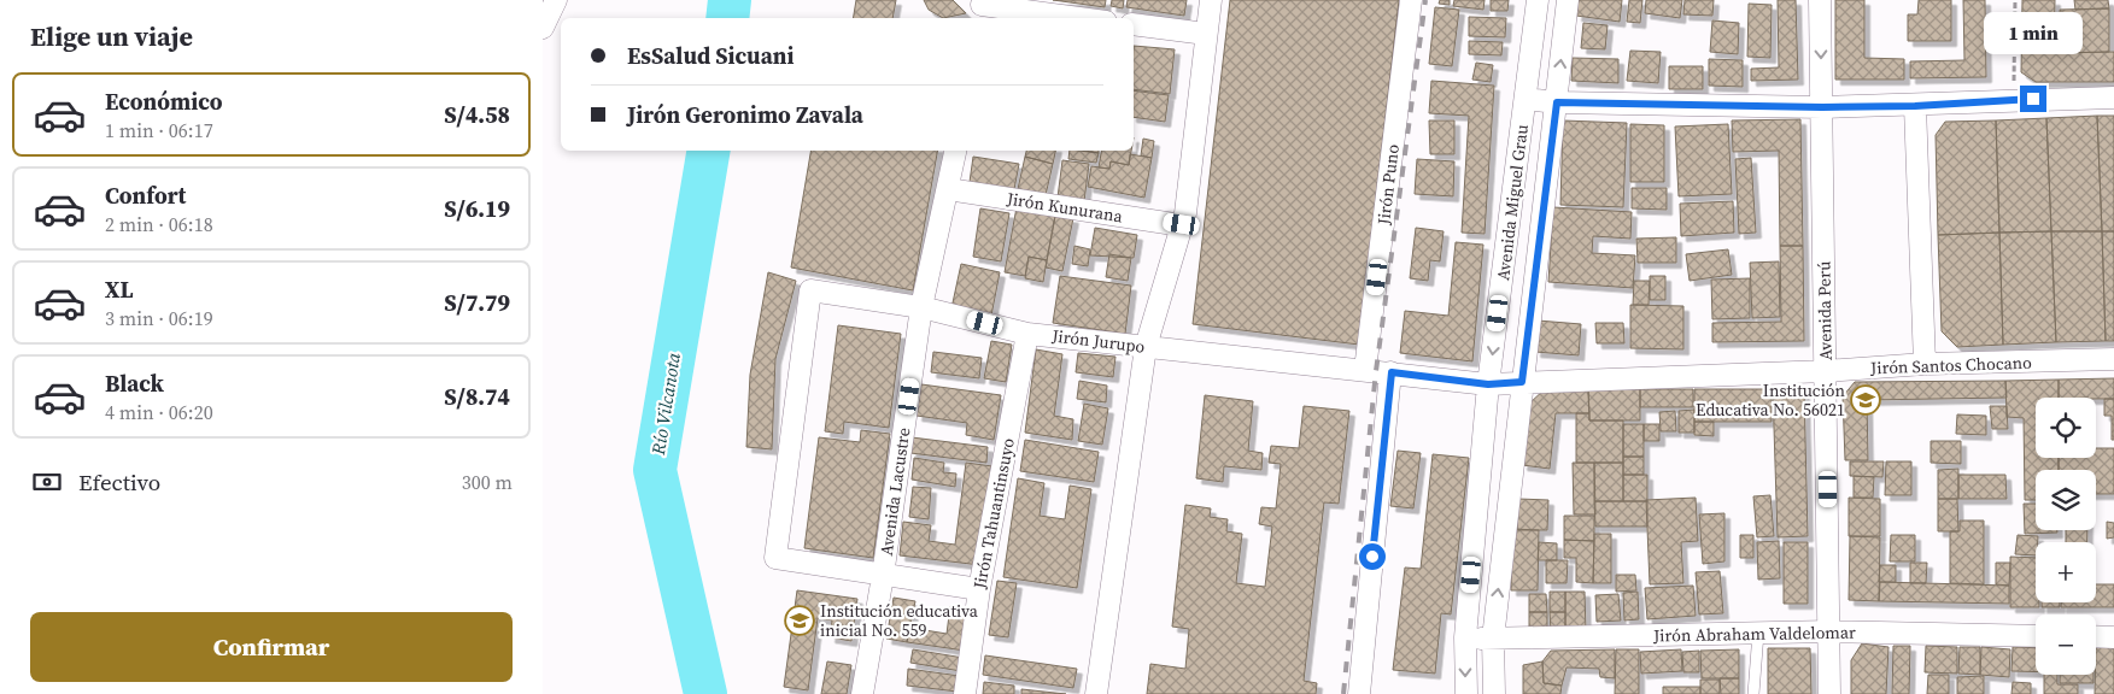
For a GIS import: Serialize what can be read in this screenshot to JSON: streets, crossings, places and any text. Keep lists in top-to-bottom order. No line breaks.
{"streets":{"street":["Jirón Puno","Avenida Miguel Grau","Jirón Kunurana","Avenida Perú","Jirón Jurupo","Jirón Santos Chocano","Avenida Lacustre","Jirón Tahuantinsuyo","Jirón Abraham Valdelomar"]},"crossings":[["Jirón Puno","Jirón Jurupo"],["Avenida Miguel Grau","Jirón Santos Chocano"],["Avenida Miguel Grau","Jirón Abraham Valdelomar"],["Jirón Kunurana","Avenida Lacustre"],["Avenida Perú","Jirón Santos Chocano"],["Avenida Perú","Jirón Abraham Valdelomar"],["Jirón Jurupo","Jirón Santos Chocano"],["Jirón Jurupo","Avenida Lacustre"],["Jirón Jurupo","Jirón Tahuantinsuyo"]],"water":["Río Vilcanota"],"places":{"school or university":["Institución Educativa No. 56021","Institución educativa inicial No. 559"]},"page":{"heading":"Elige un viaje","bubble":"1 min","banner":["EsSalud Sicuani","Jirón Geronimo Zavala"],"list":[{"name":"Económico","note":"1 min · 06:17","value":"S/4.58"},{"name":"Confort","note":"2 min · 06:18","value":"S/6.19"},{"name":"XL","note":"3 min · 06:19","value":"S/7.79"},{"name":"Black","note":"4 min · 06:20","value":"S/8.74"}],"map_buttons":["+","−"],"pay":["Efectivo","300 m"],"buttons":"Confirmar"}}
